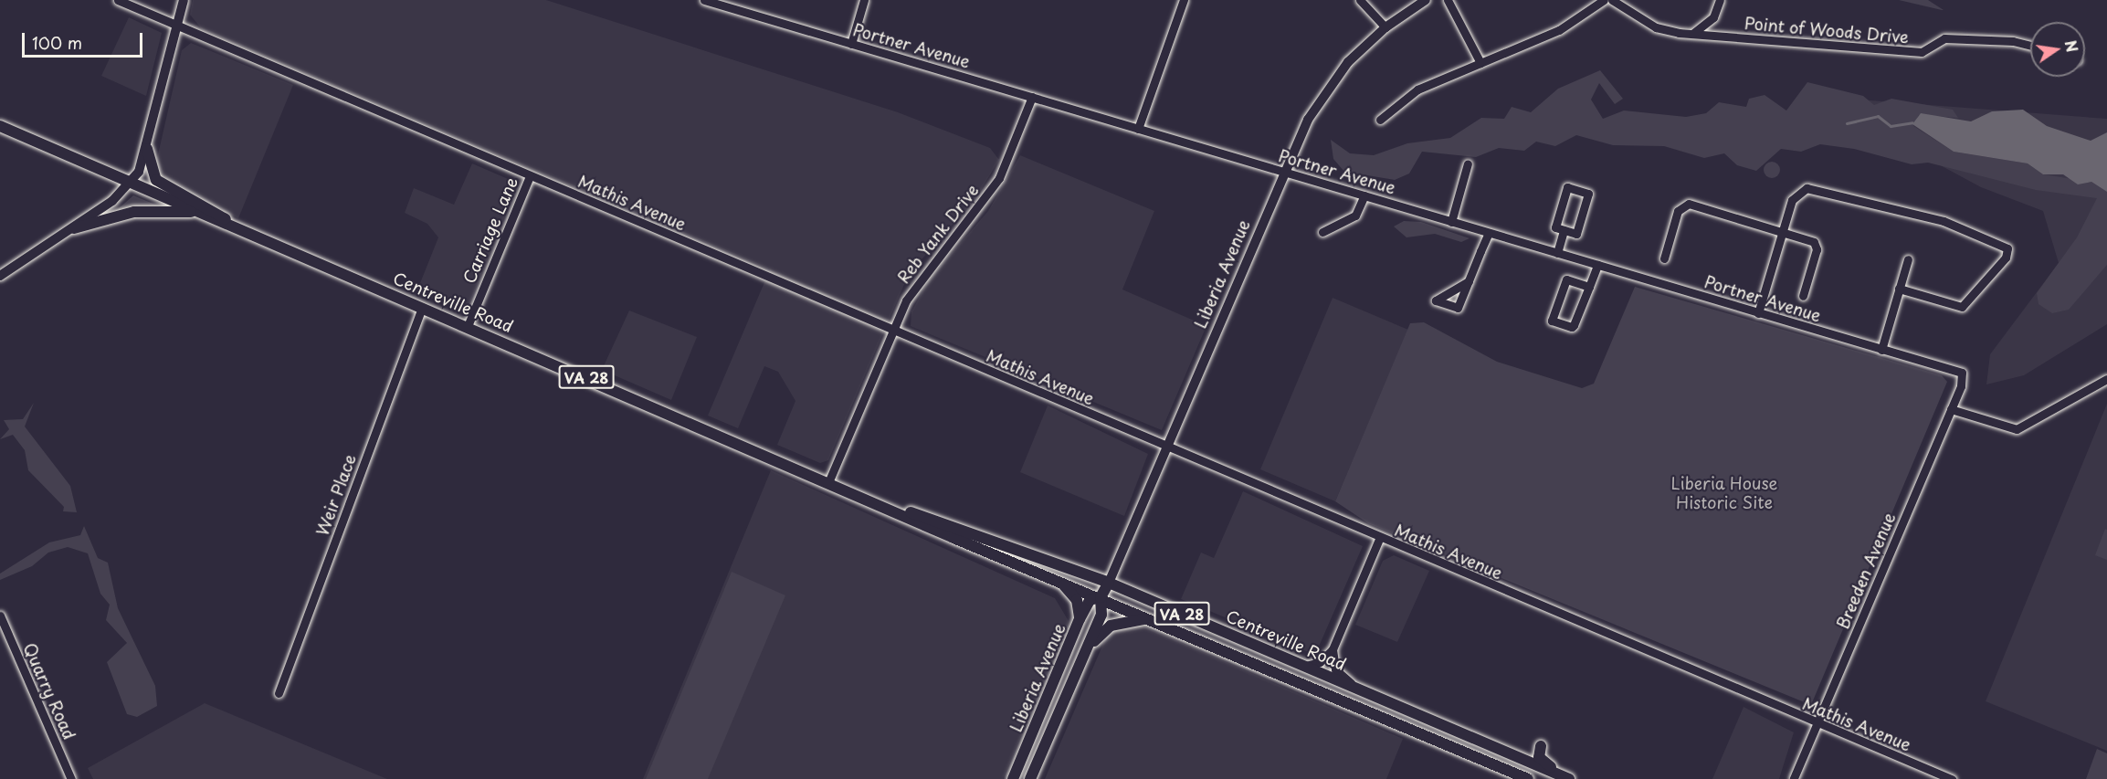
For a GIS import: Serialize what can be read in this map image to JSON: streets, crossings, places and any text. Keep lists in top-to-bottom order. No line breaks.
{"streets":{"highway":["Liberia Avenue","Centreville Road","VA 28"],"street":["Point of Woods Drive","Portner Avenue","Mathis Avenue","Carriage Lane","Reb Yank Drive","Weir Place","Breeden Avenue","Quarry Road"]},"crossings":[["Portner Avenue","Reb Yank Drive"],["Portner Avenue","Liberia Avenue"],["Portner Avenue","Breeden Avenue"],["Mathis Avenue","Carriage Lane"],["Mathis Avenue","Reb Yank Drive"],["Mathis Avenue","Liberia Avenue"],["Mathis Avenue","Breeden Avenue"],["Carriage Lane","Centreville Road"],["Reb Yank Drive","Centreville Road"],["Liberia Avenue","Centreville Road"],["Centreville Road","Weir Place"]],"parks":["Liberia House Historic Site"],"scale_bar":"100 m","north":"right"}
